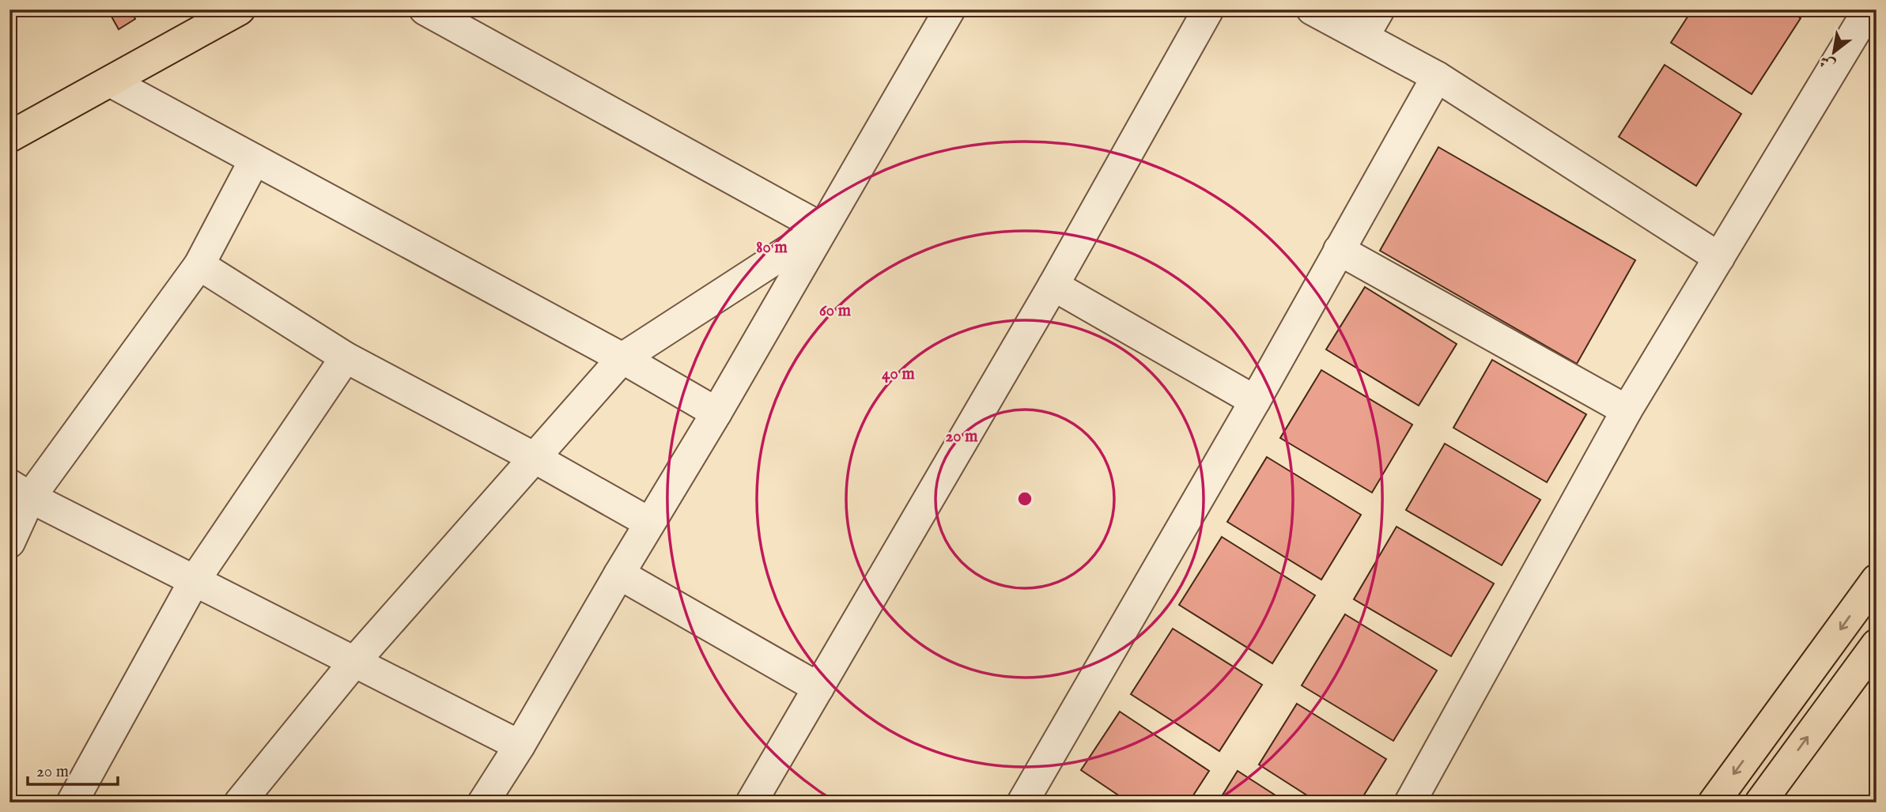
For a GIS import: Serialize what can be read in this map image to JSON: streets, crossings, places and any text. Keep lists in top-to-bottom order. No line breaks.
{"scale_bar":"20 m","north":"bottom left","rings":["80 m","60 m","40 m","20 m"]}
